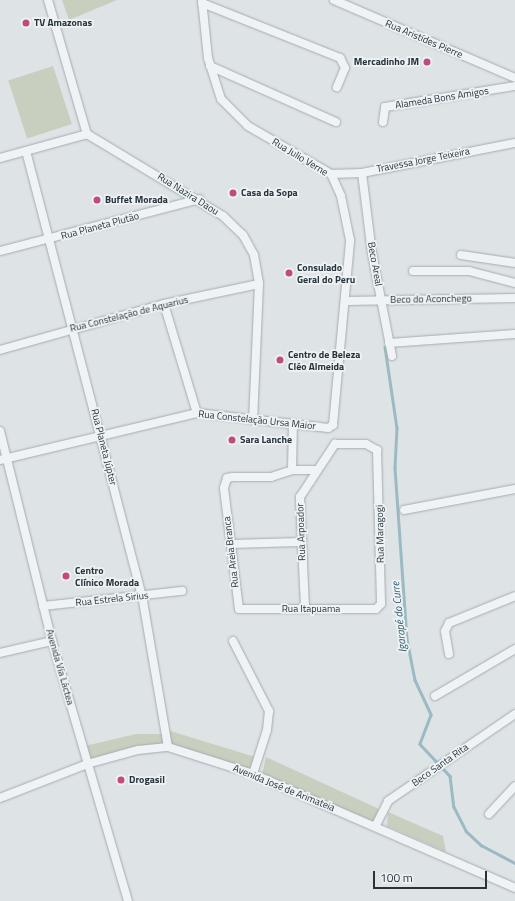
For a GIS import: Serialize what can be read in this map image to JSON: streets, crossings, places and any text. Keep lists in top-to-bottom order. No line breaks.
{"streets":{"street":["Rua Aristídes Pierre","Alameda Bons Amigos","Rua Julio Verne","Travessa Jorge Teixeira","Rua Nazira Daou","Rua Planeta Plutão","Beco Areal","Beco do Aconchego","Rua Constelação de Aquarius","Rua Constelação Ursa Maior","Rua Planeta Júpter","Rua Arpoador","Rua Maragogi","Rua Areia Branca","Rua Estrela Sirius","Rua Itapuama","Avenida Vía Láctea","Beco Santa Rita","Avenida José de Arimateia"]},"crossings":[["Rua Julio Verne","Travessa Jorge Teixeira"],["Rua Julio Verne","Beco do Aconchego"],["Rua Julio Verne","Rua Constelação Ursa Maior"],["Travessa Jorge Teixeira","Beco Areal"],["Rua Nazira Daou","Rua Planeta Plutão"],["Rua Nazira Daou","Rua Constelação de Aquarius"],["Rua Nazira Daou","Rua Constelação Ursa Maior"],["Rua Planeta Plutão","Rua Planeta Júpter"],["Beco Areal","Beco do Aconchego"],["Rua Constelação de Aquarius","Rua Planeta Júpter"],["Rua Constelação Ursa Maior","Rua Planeta Júpter"],["Rua Constelação Ursa Maior","Avenida Vía Láctea"],["Rua Planeta Júpter","Rua Estrela Sirius"],["Rua Planeta Júpter","Avenida José de Arimateia"],["Rua Arpoador","Rua Maragogi"],["Rua Arpoador","Rua Itapuama"],["Rua Maragogi","Rua Itapuama"],["Rua Areia Branca","Rua Itapuama"],["Rua Estrela Sirius","Avenida Vía Láctea"],["Avenida Vía Láctea","Avenida José de Arimateia"],["Beco Santa Rita","Avenida José de Arimateia"]],"water":["Igarapé do Curre"],"places":["TV Amazonas","Mercadinho JM","Casa da Sopa","Buffet Morada","Consulado Geral do Peru","Centro de Beleza Cléo Almeida","Sara Lanche","Centro Clínico Morada","Drogasil"],"scale_bar":"100 m"}
